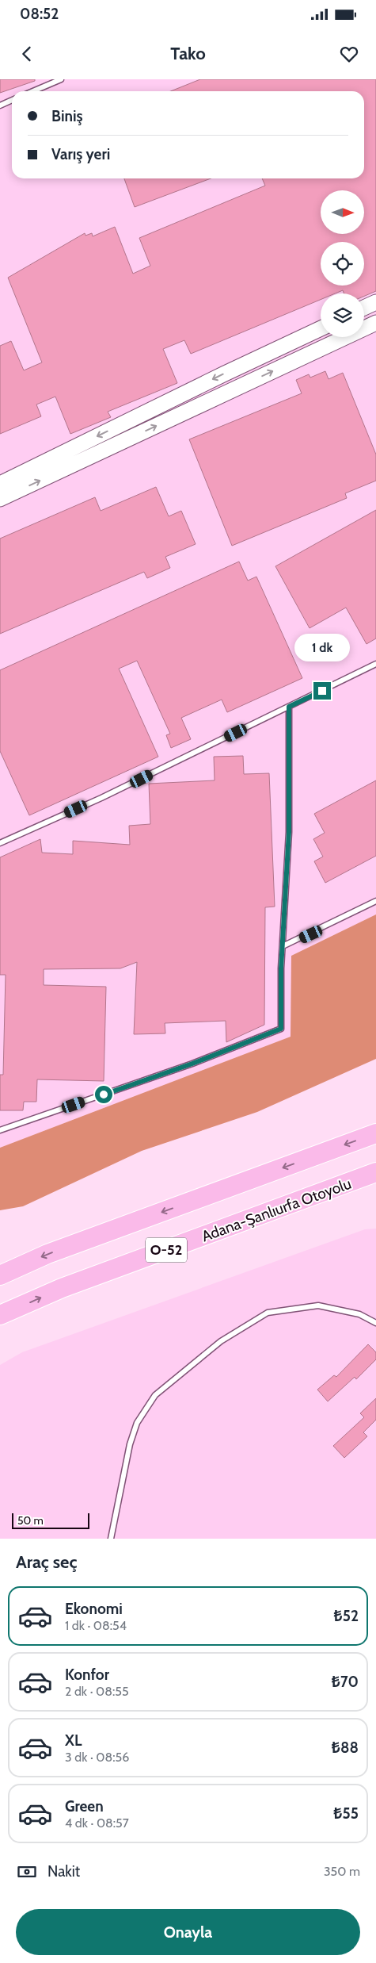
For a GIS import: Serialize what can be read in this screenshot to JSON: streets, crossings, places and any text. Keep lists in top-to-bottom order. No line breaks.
{"streets":{"highway":["Adana-Şanlıurfa Otoyolu","O-52"]},"scale_bar":"50 m","north":"right","page":{"status":"08:52","header":"Tako","banner":["Biniş","Varış yeri"],"bubble":"1 dk","scale":"50 m","heading":"Araç seç","list":[{"name":"Ekonomi","note":"1 dk · 08:54","value":"₺52"},{"name":"Konfor","note":"2 dk · 08:55","value":"₺70"},{"name":"XL","note":"3 dk · 08:56","value":"₺88"},{"name":"Green","note":"4 dk · 08:57","value":"₺55"}],"pay":["Nakit","350 m"],"buttons":"Onayla"}}
